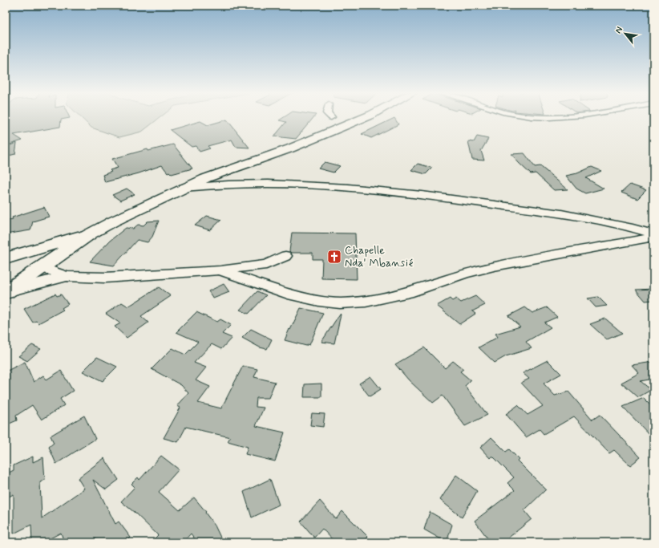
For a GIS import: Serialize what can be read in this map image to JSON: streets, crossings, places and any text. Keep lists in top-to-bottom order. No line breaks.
{"places":{"church":["Chapelle Nda' Mbansié"]},"north":"top left"}
